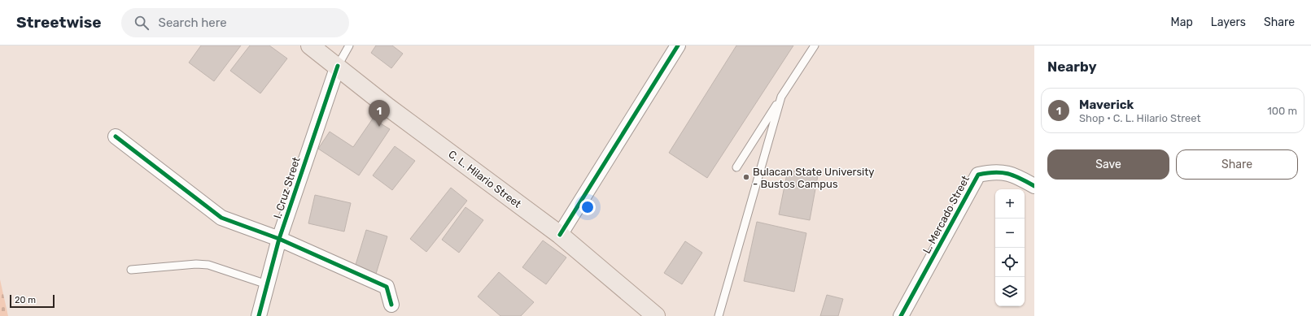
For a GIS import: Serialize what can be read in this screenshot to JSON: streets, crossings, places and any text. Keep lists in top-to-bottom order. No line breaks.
{"streets":{"main road":["C. L. Hilario Street"],"street":["I. Cruz Street","L. Mercado Street"]},"crossings":[["C. L. Hilario Street","I. Cruz Street"]],"places":["Bulacan State University - Bustos Campus"],"scale_bar":"20 m","page":{"header":"Streetwise","search":"Search here","nav":["Map","Layers","Share"],"heading":"Nearby","list":[{"mark":"1","name":"Maverick","note":"Shop · C. L. Hilario Street","value":"100 m"}],"pins":"1","buttons":["Save","Share"],"map_buttons":["+","−"],"scale":"20 m"}}
